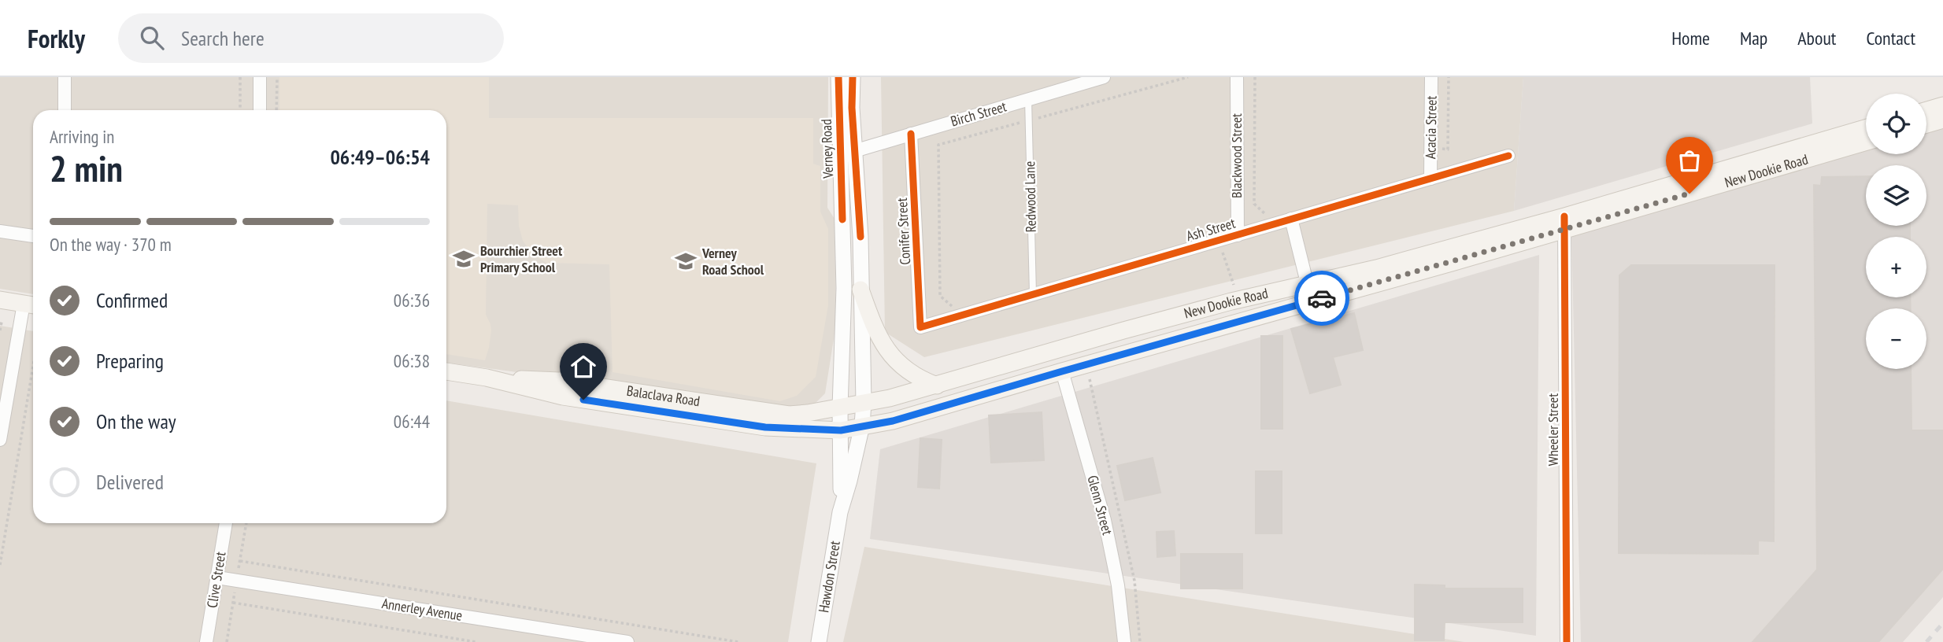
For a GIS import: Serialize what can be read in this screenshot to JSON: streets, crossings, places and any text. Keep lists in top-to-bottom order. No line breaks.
{"streets":{"main road":["New Dookie Road","Balaclava Road"],"street":["Birch Street","Acacia Street","Verney Road","Blackwood Street","Ash Street","Conifer Street","Wheeler Street","Glenn Street","Hawdon Street","Clive Street","Annerley Avenue"],"lane":["Redwood Lane"]},"crossings":[["Birch Street","Verney Road"],["Birch Street","Redwood Lane"],["Birch Street","Conifer Street"],["Acacia Street","Ash Street"],["Verney Road","New Dookie Road"],["Verney Road","Balaclava Road"],["Verney Road","Hawdon Street"],["Blackwood Street","Ash Street"],["New Dookie Road","Balaclava Road"],["New Dookie Road","Wheeler Street"],["New Dookie Road","Glenn Street"],["New Dookie Road","Hawdon Street"],["Redwood Lane","Ash Street"],["Ash Street","Conifer Street"],["Balaclava Road","Hawdon Street"],["Clive Street","Annerley Avenue"]],"places":{"school or university":["Bourchier Street Primary School","Verney Road School"]},"page":{"header":"Forkly","search":"Search here","nav":["Home","Map","About","Contact"],"map_buttons":["+","−"],"heading":["2 min","Arriving in","06:49–06:54"],"bar":"On the way · 370 m","list":[["Confirmed","06:36"],["Preparing","06:38"],["On the way","06:44"],"Delivered"]}}
